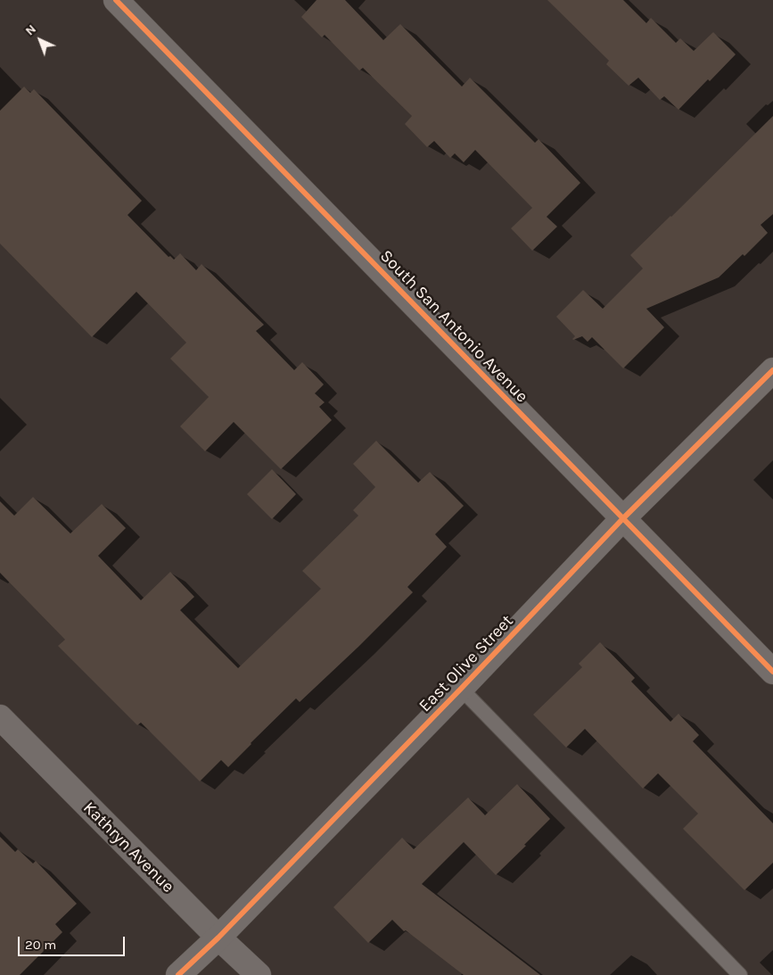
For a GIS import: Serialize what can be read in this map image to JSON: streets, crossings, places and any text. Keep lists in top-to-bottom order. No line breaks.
{"streets":{"street":["South San Antonio Avenue","East Olive Street","Kathryn Avenue"]},"crossings":[["South San Antonio Avenue","East Olive Street"],["East Olive Street","Kathryn Avenue"]],"scale_bar":"20 m","north":"top left"}
